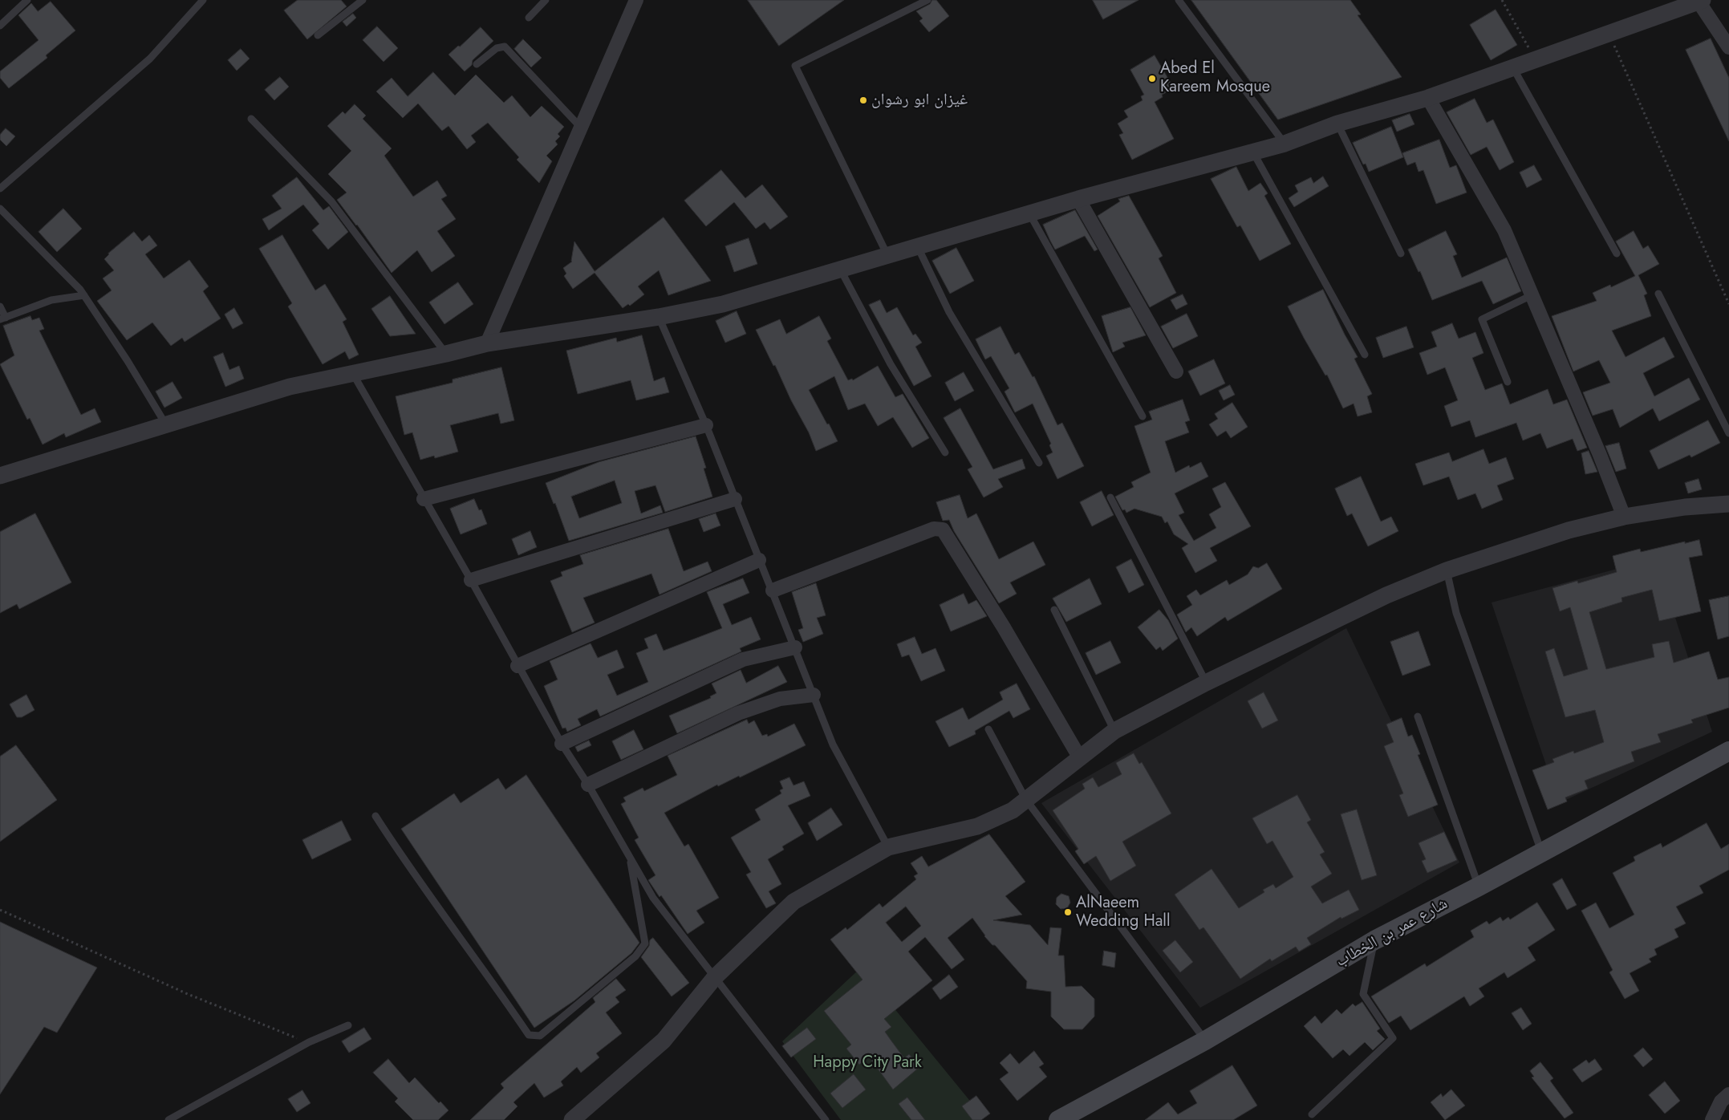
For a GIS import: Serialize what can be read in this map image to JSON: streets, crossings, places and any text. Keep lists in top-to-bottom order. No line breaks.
{"streets":{"main road":["شارع عمر بن الخطاب"]},"parks":["Happy City Park"],"places":["Abed El Kareem Mosque","غيزان ابو رشوان","AlNaeem Wedding Hall"]}
